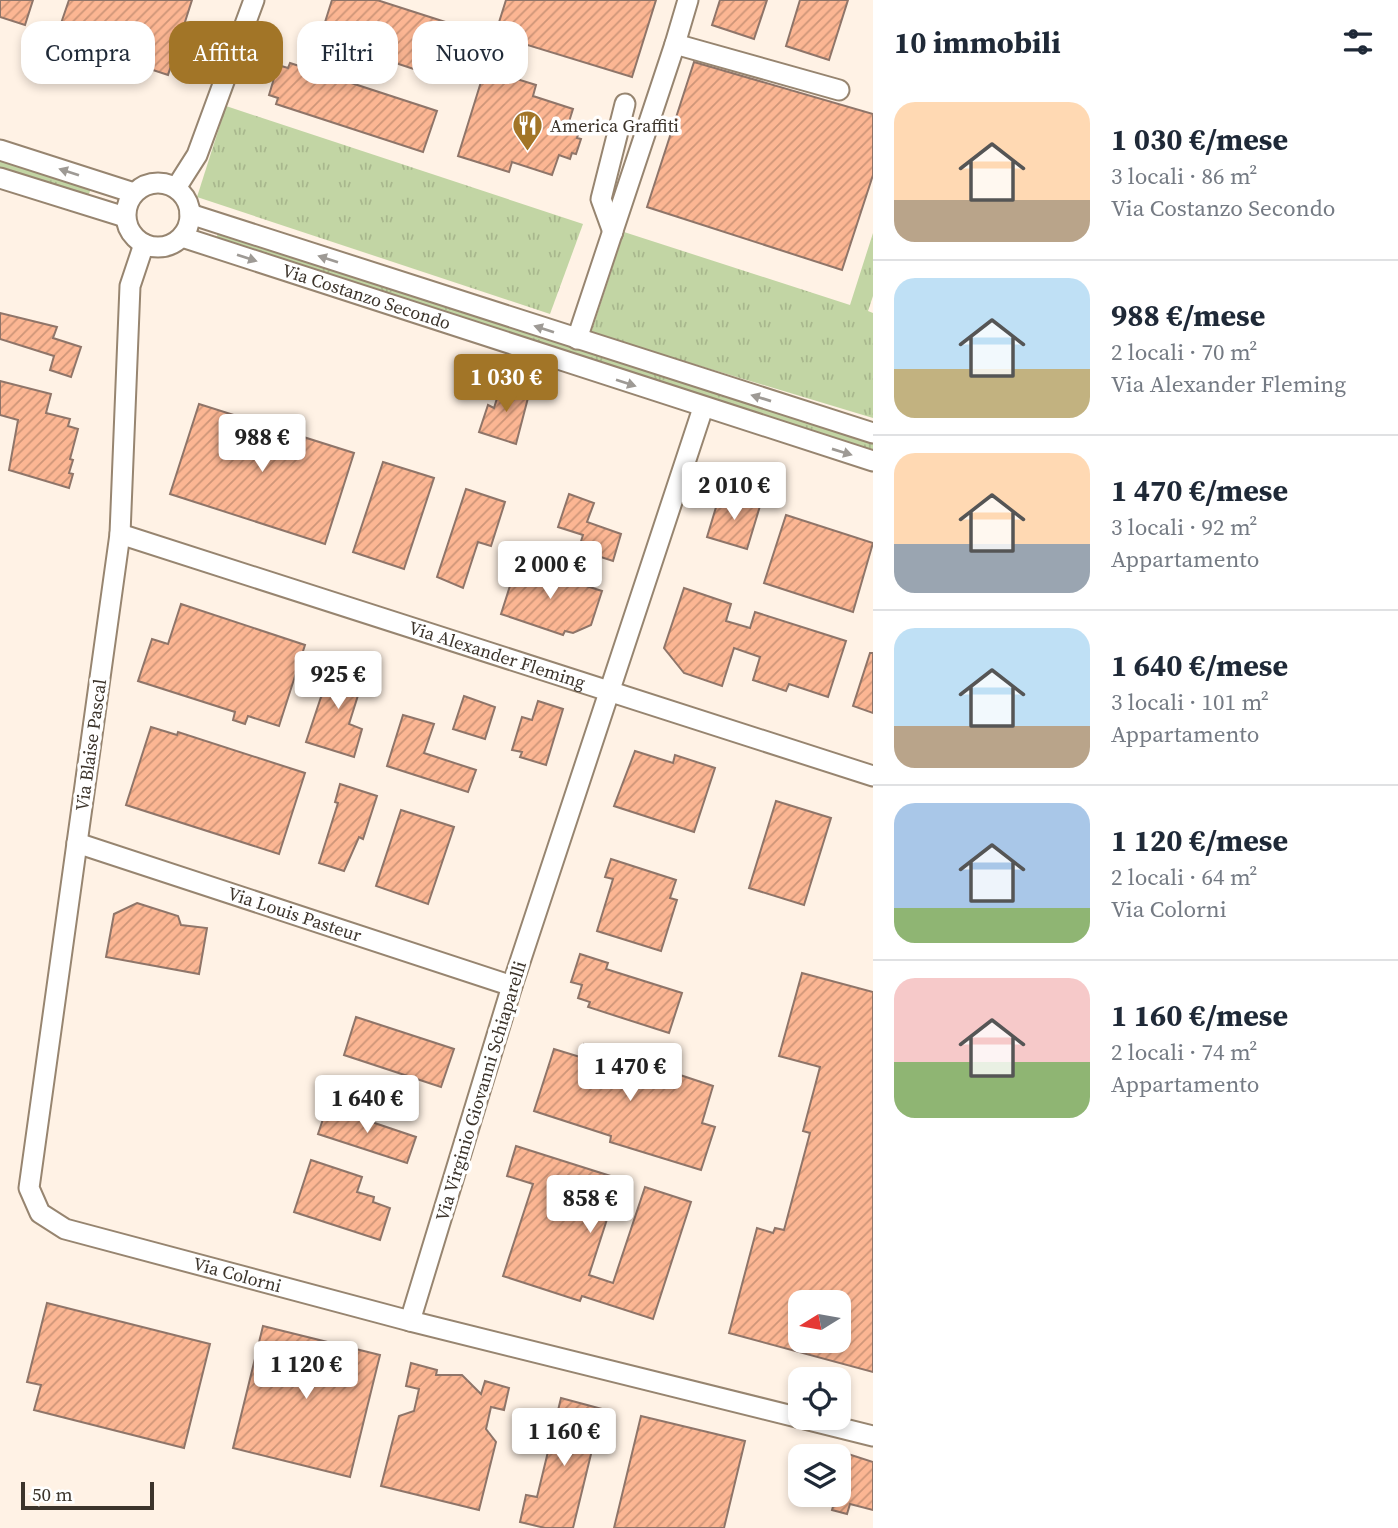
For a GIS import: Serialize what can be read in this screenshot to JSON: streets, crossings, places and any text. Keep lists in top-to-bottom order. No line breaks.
{"streets":{"street":["Via Costanzo Secondo","Via Alexander Fleming","Via Blaise Pascal","Via Louis Pasteur","Via Virginio Giovanni Schiaparelli","Via Colorni"]},"crossings":[["Via Costanzo Secondo","Via Blaise Pascal"],["Via Costanzo Secondo","Via Virginio Giovanni Schiaparelli"],["Via Alexander Fleming","Via Blaise Pascal"],["Via Alexander Fleming","Via Virginio Giovanni Schiaparelli"],["Via Blaise Pascal","Via Louis Pasteur"],["Via Blaise Pascal","Via Colorni"],["Via Louis Pasteur","Via Virginio Giovanni Schiaparelli"],["Via Virginio Giovanni Schiaparelli","Via Colorni"]],"places":{"restaurant":["America Graffiti"]},"scale_bar":"50 m","north":"left","page":{"heading":"10 immobili","chip":["Compra","Affitta","Filtri","Nuovo"],"list":[{"name":"1 030 €/mese","note":"3 locali · 86 m² · Via Costanzo Secondo"},{"name":"988 €/mese","note":"2 locali · 70 m² · Via Alexander Fleming"},{"name":"1 470 €/mese","note":"3 locali · 92 m² · Appartamento"},{"name":"1 640 €/mese","note":"3 locali · 101 m² · Appartamento"},{"name":"1 120 €/mese","note":"2 locali · 64 m² · Via Colorni"},{"name":"1 160 €/mese","note":"2 locali · 74 m² · Appartamento"}],"price":["1 030 €","988 €","2 010 €","2 000 €","925 €","1 470 €","1 640 €","858 €","1 120 €","1 160 €"],"scale":"50 m"}}
